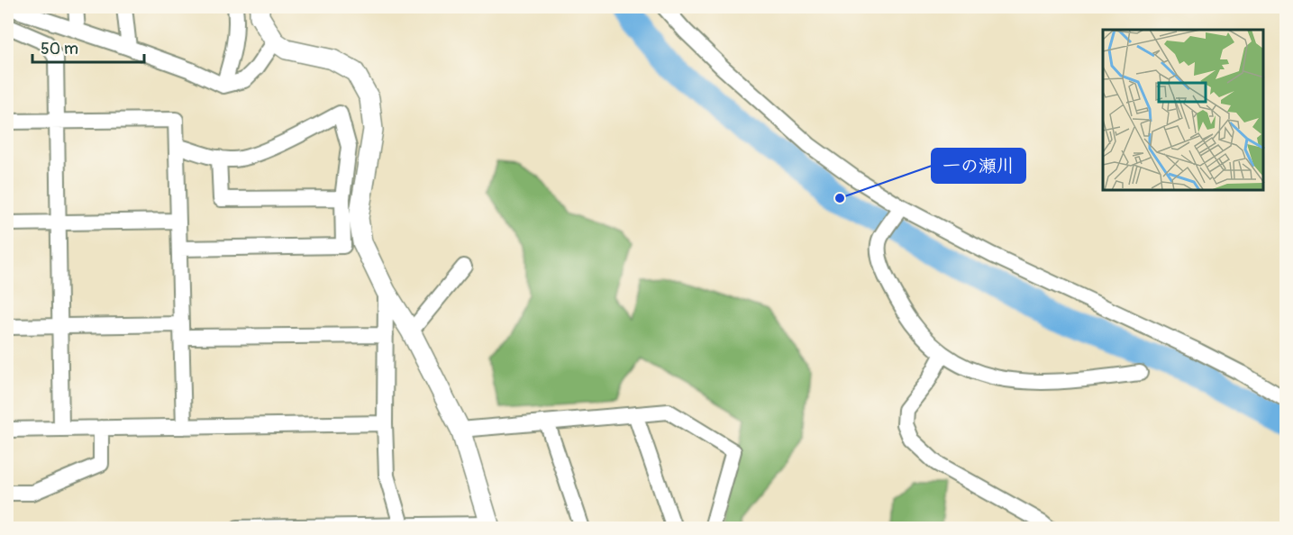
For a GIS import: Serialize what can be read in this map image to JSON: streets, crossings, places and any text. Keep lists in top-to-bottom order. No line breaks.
{"places":["一の瀬川"],"scale_bar":"50 m"}
